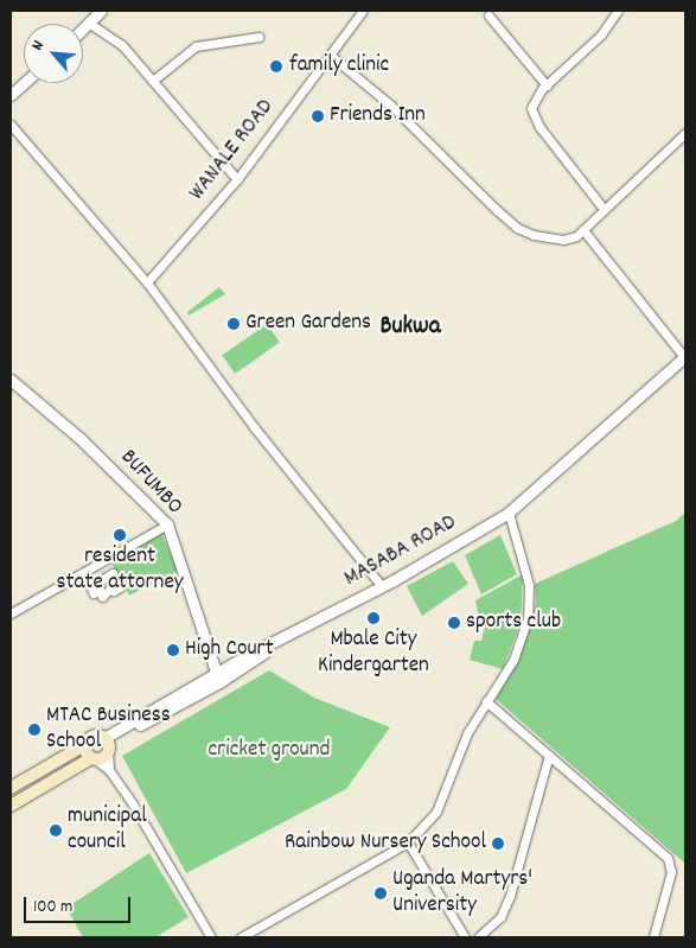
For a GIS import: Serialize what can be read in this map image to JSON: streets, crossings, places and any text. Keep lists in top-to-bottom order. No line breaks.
{"streets":{"street":["WANALE ROAD","BUFUMBO","MASABA ROAD"]},"crossings":[["BUFUMBO","MASABA ROAD"]],"districts":["Bukwa"],"parks":["cricket ground"],"places":["family clinic","Friends Inn","Green Gardens","resident state attorney","Mbale City Kindergarten","sports club","High Court","MTAC Business School","municipal council","Rainbow Nursery School","Uganda Martyrs' University"],"scale_bar":"100 m","north":"top left"}
